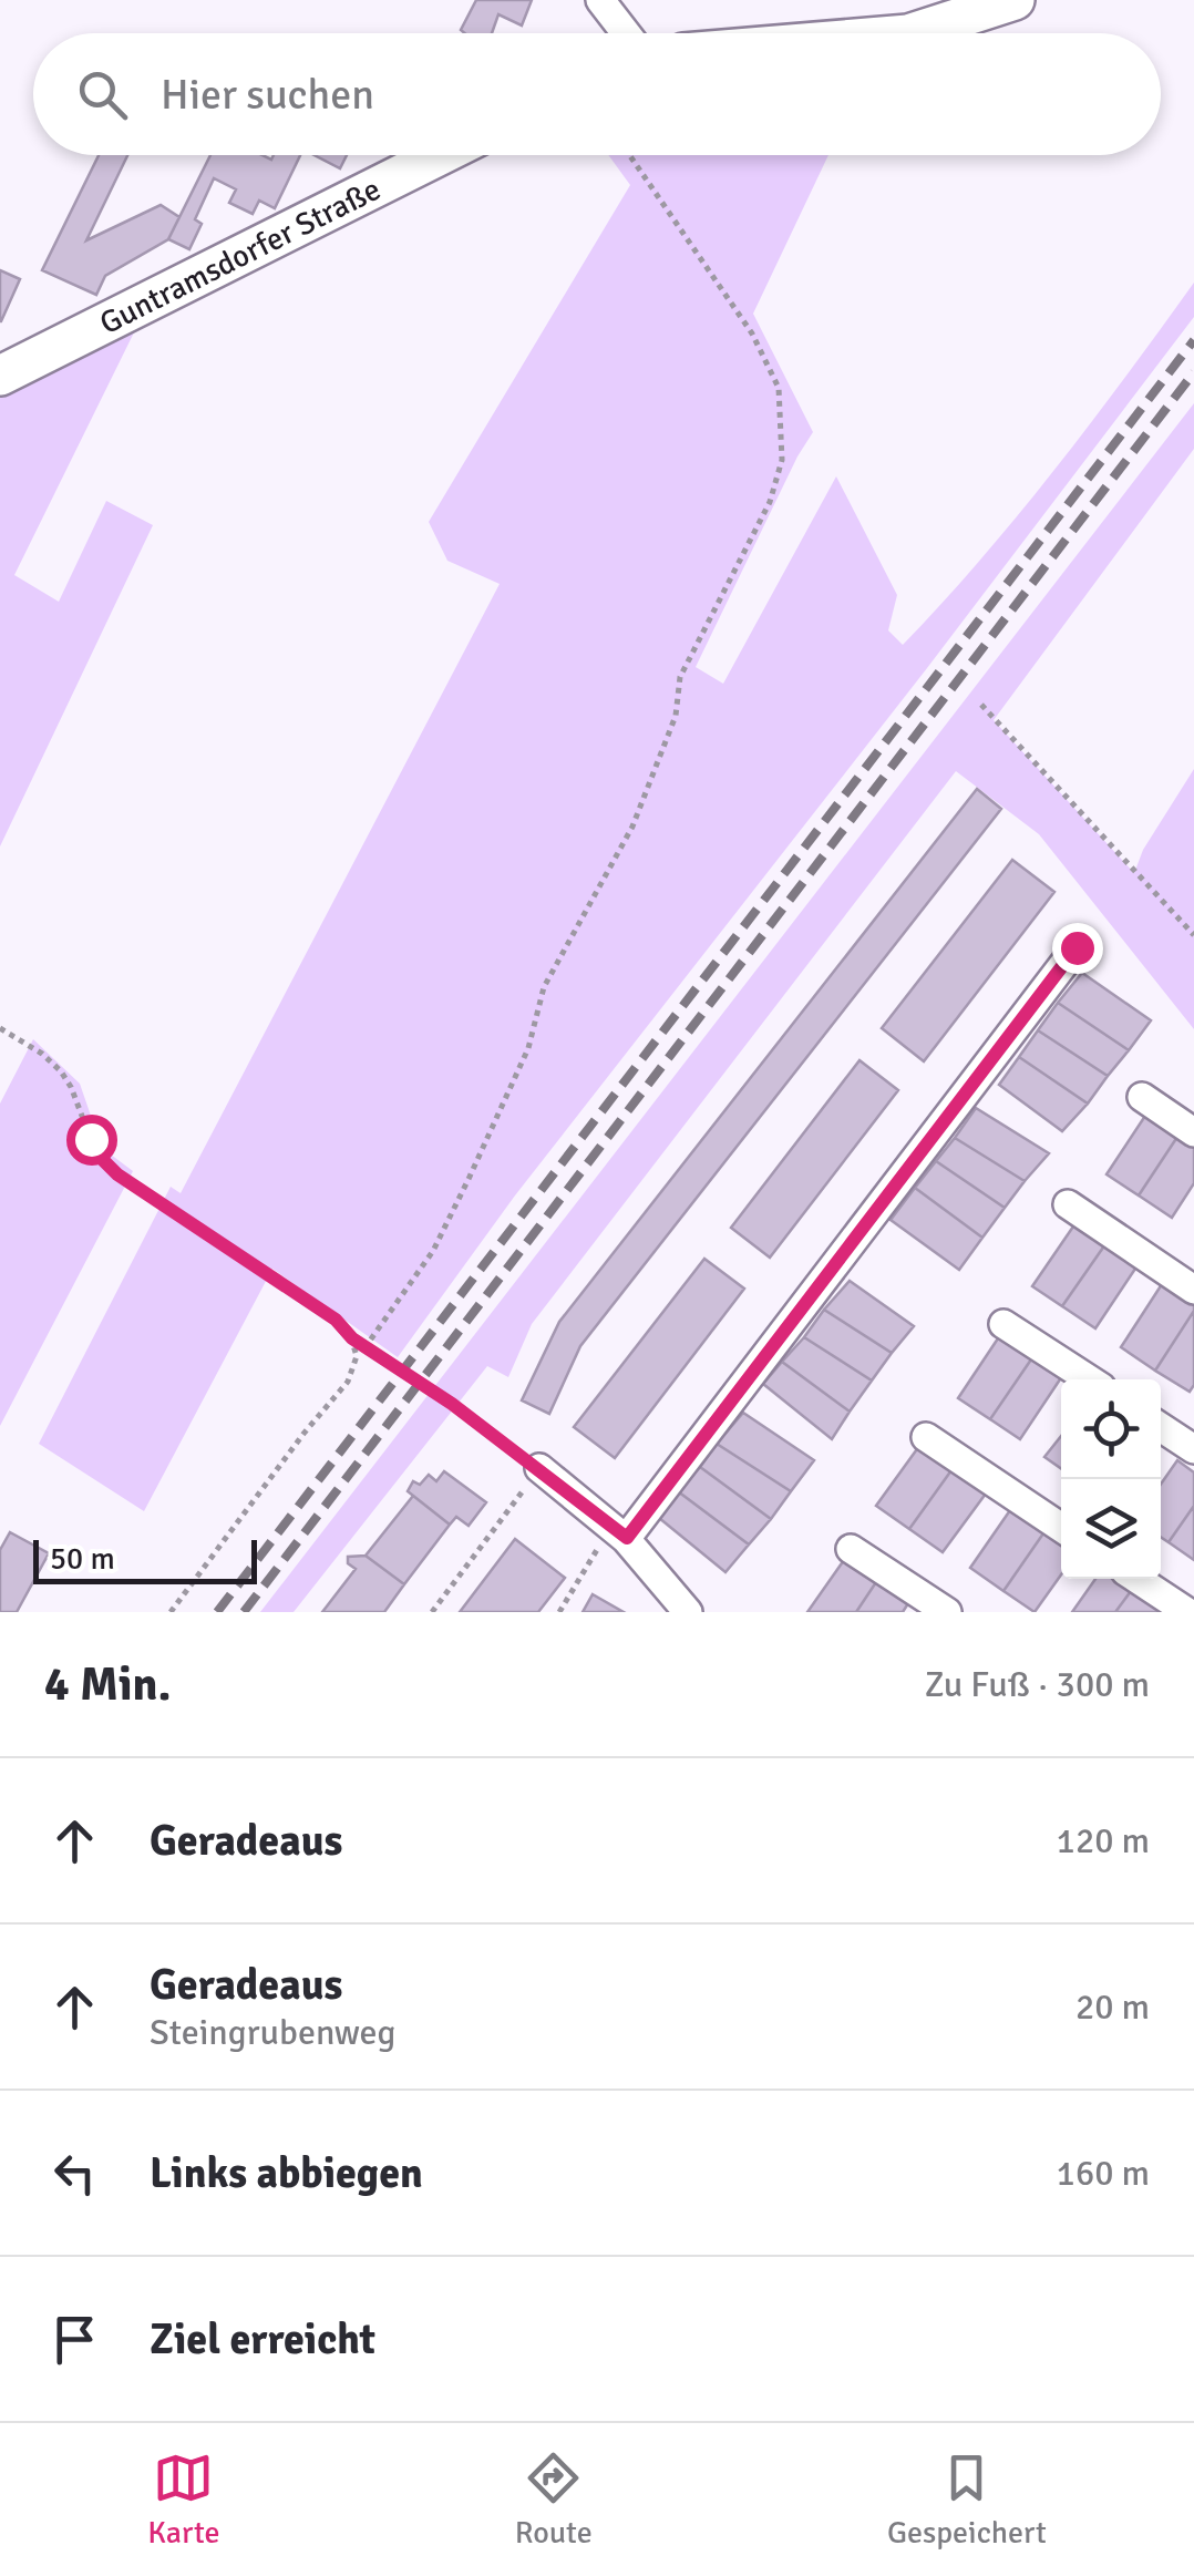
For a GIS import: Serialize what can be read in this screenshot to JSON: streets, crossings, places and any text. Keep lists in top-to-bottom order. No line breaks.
{"streets":{"street":["Guntramsdorfer Straße"]},"scale_bar":"50 m","page":{"search":"Hier suchen","scale":"50 m","heading":["4 Min.","Zu Fuß · 300 m"],"list":[["Geradeaus","120 m"],["Geradeaus","Steingrubenweg","20 m"],["Links abbiegen","160 m"],"Ziel erreicht"],"nav":["Karte","Route","Gespeichert"]}}
